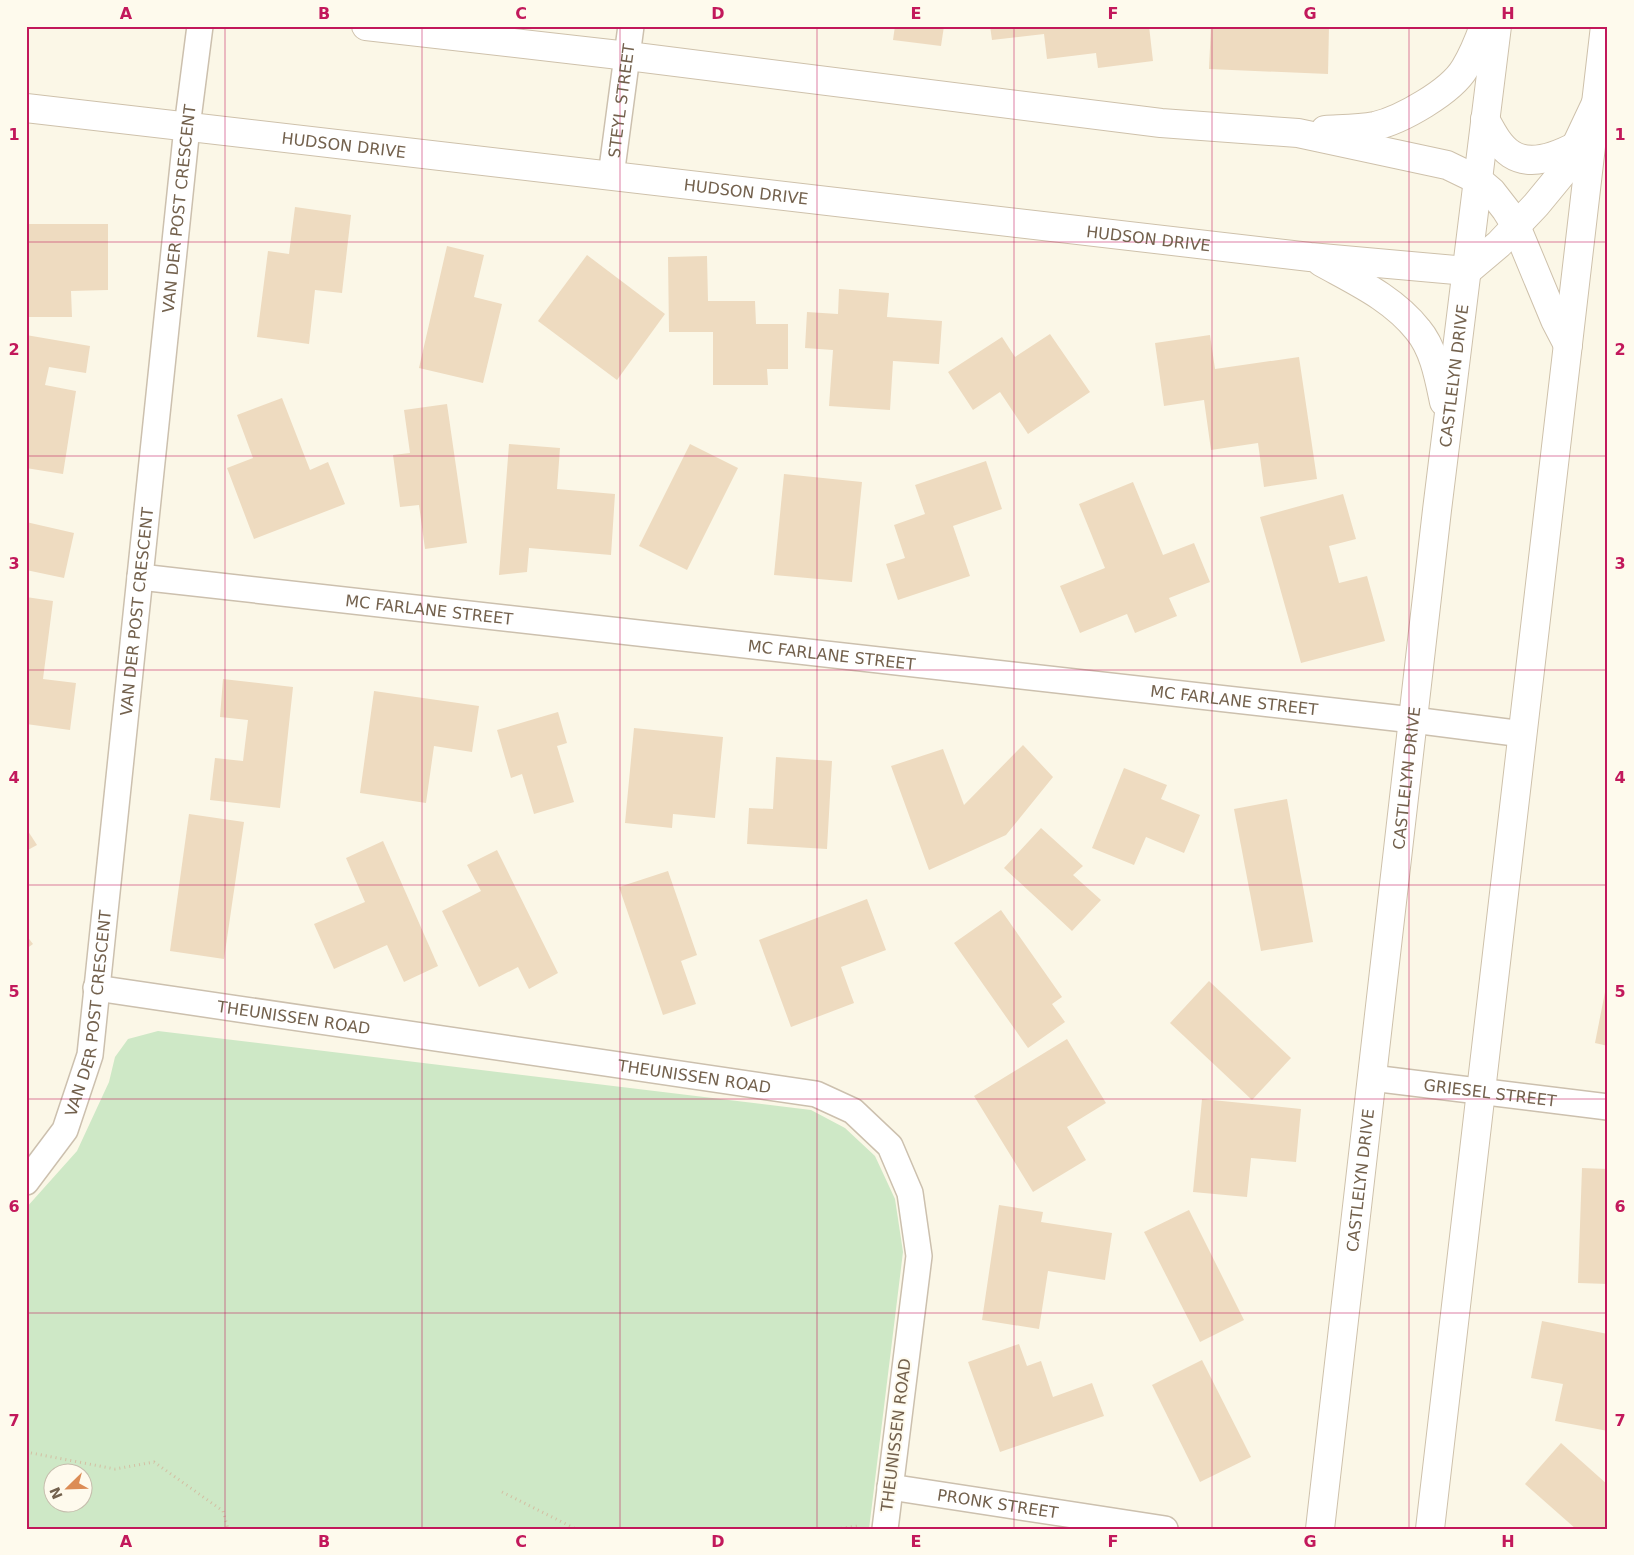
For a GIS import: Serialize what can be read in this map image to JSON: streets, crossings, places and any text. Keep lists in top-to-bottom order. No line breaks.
{"streets":{"street":["STEYL STREET","HUDSON DRIVE","VAN DER POST CRESCENT","CASTLELYN DRIVE","MC FARLANE STREET","THEUNISSEN ROAD","GRIESEL STREET","PRONK STREET"]},"crossings":[["STEYL STREET","HUDSON DRIVE"],["HUDSON DRIVE","VAN DER POST CRESCENT"],["HUDSON DRIVE","CASTLELYN DRIVE"],["VAN DER POST CRESCENT","MC FARLANE STREET"],["VAN DER POST CRESCENT","THEUNISSEN ROAD"],["CASTLELYN DRIVE","MC FARLANE STREET"],["CASTLELYN DRIVE","GRIESEL STREET"],["THEUNISSEN ROAD","PRONK STREET"]],"north":"bottom left","grid":{"columns":["A","B","C","D","E","F","G","H"],"rows":["1","2","3","4","5","6","7"]}}
